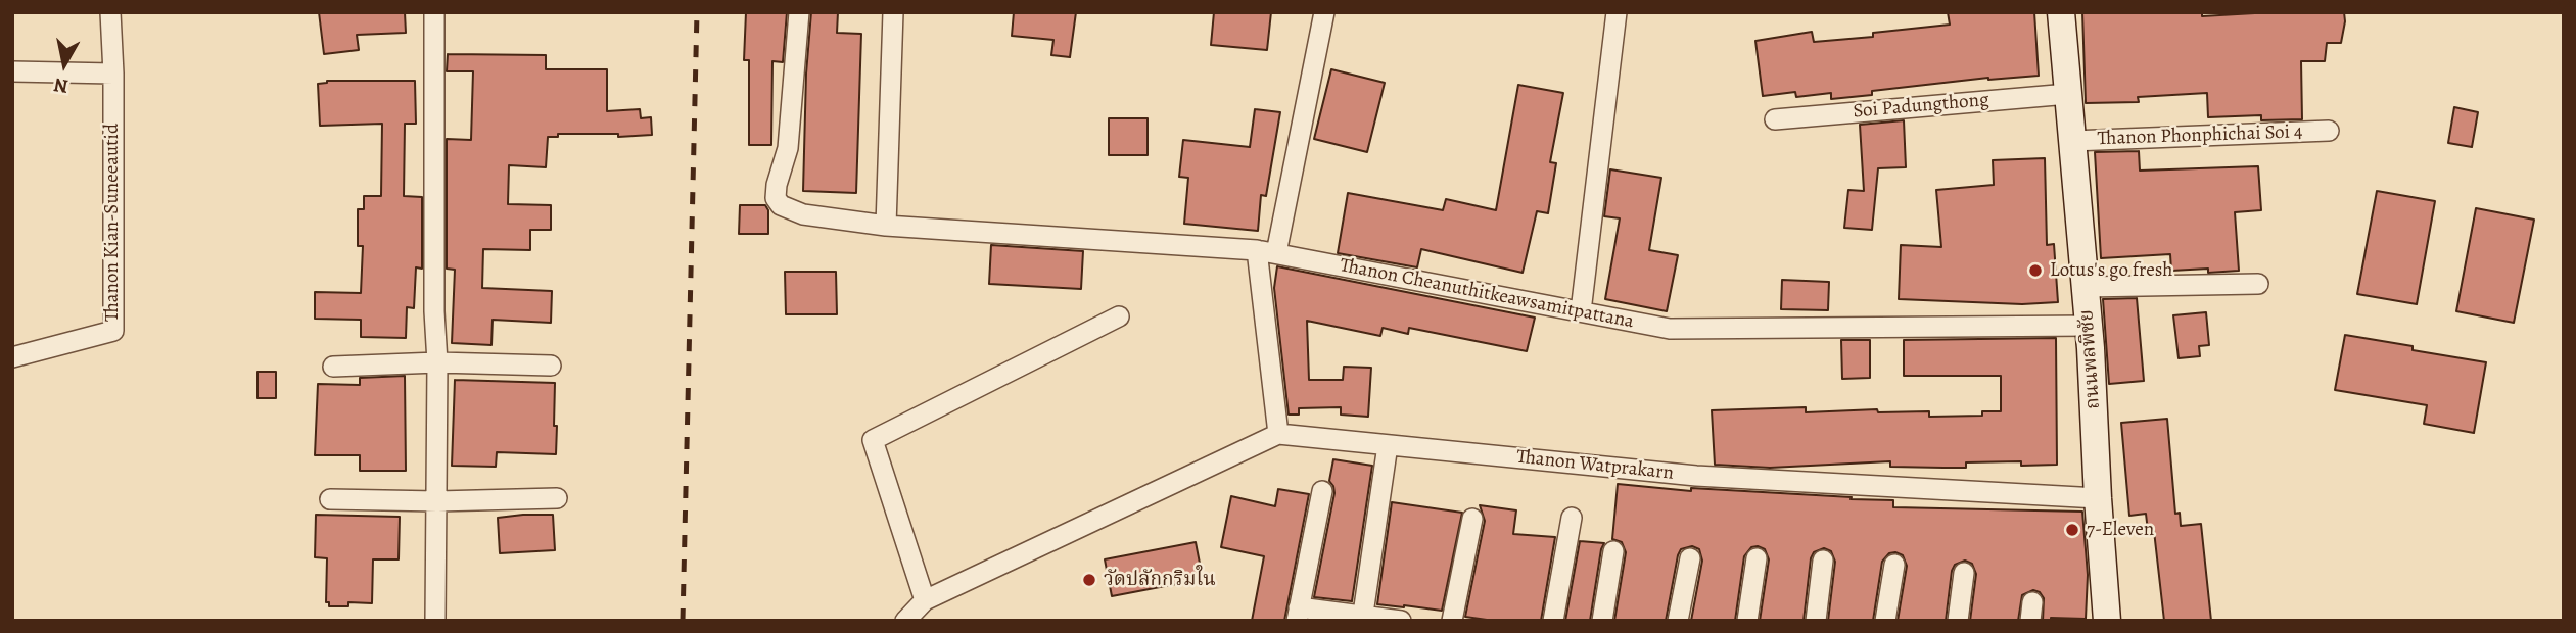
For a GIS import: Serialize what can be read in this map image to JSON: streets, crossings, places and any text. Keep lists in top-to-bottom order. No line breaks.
{"streets":{"street":["Soi Padungthong","Thanon Phonphichai Soi 4","Thanon Kian-Suneeautid","Thanon Cheanuthitkeawsamitpattana","ถนนพลพิชัย","Thanon Watprakarn"]},"crossings":[["Soi Padungthong","ถนนพลพิชัย"],["Thanon Phonphichai Soi 4","ถนนพลพิชัย"],["Thanon Cheanuthitkeawsamitpattana","ถนนพลพิชัย"],["ถนนพลพิชัย","Thanon Watprakarn"]],"places":["Lotus's go fresh","7-Eleven","วัดปลักกริมใน"],"north":"bottom"}
